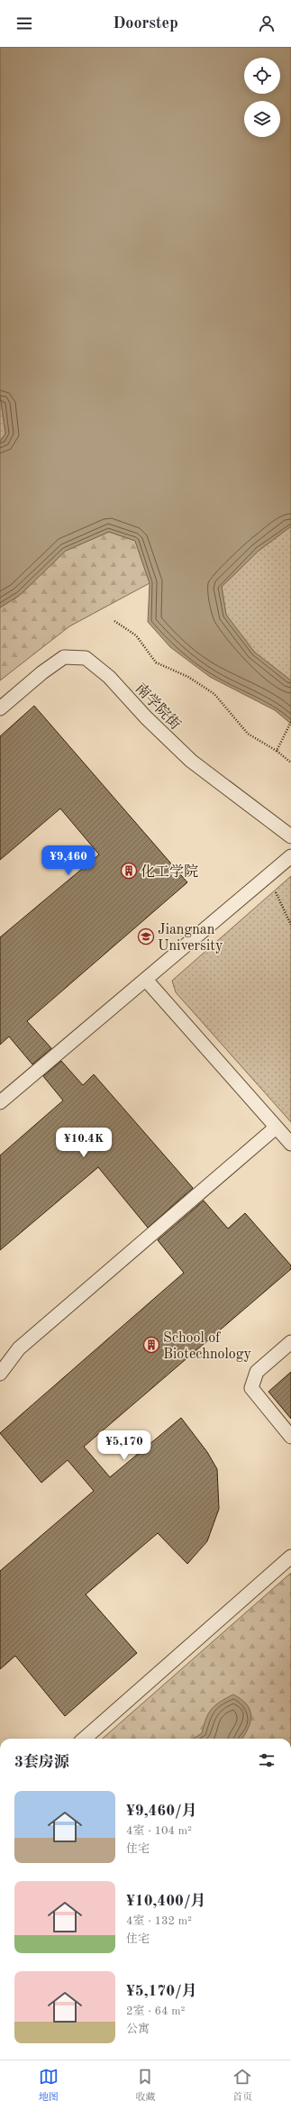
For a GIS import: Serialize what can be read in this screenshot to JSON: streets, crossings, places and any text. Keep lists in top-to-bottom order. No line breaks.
{"streets":{"lane":["南学院街"]},"places":{"building":["化工学院","School of Biotechnology"],"school or university":["Jiangnan University"]},"page":{"header":"Doorstep","price":["¥9,460","¥10.4K","¥5,170"],"heading":"3套房源","list":[{"name":"¥9,460/月","note":"4室 · 104 m² · 住宅"},{"name":"¥10,400/月","note":"4室 · 132 m² · 住宅"},{"name":"¥5,170/月","note":"2室 · 64 m² · 公寓"}],"tabs":["地图","收藏","首页"]}}
